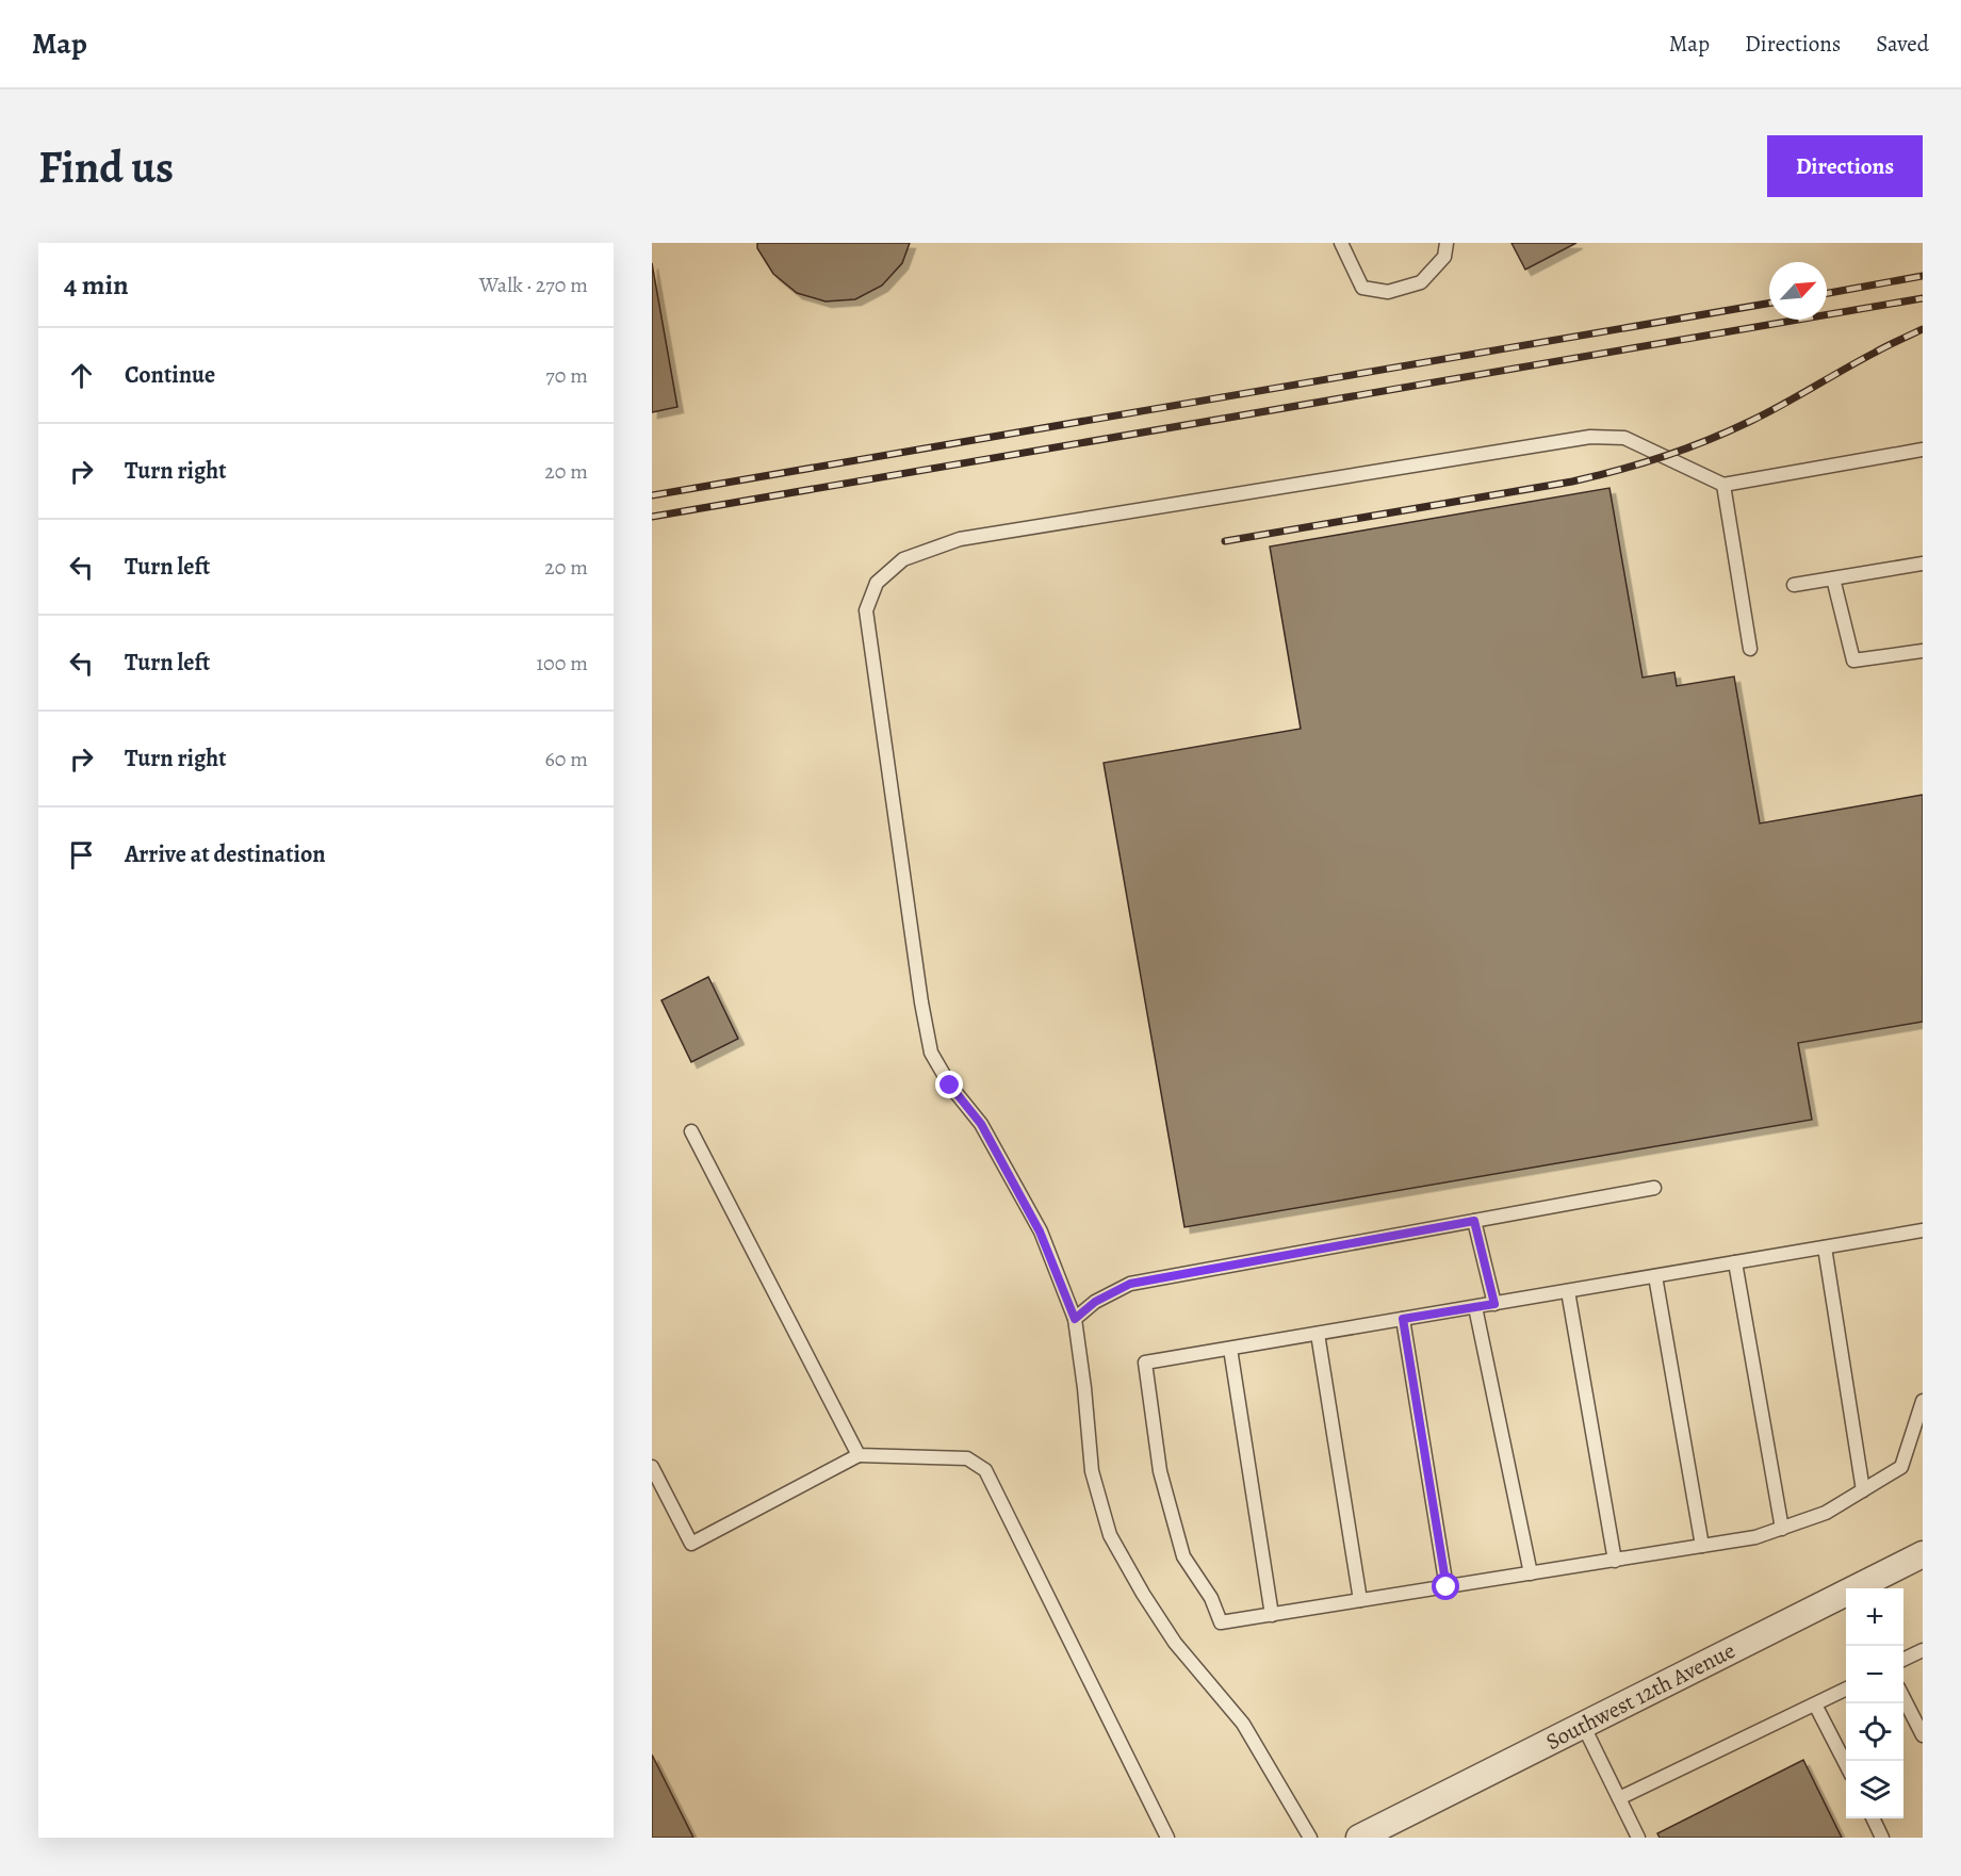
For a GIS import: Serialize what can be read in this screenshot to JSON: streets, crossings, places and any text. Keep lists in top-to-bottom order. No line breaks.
{"streets":{"street":["Southwest 12th Avenue"]},"north":"top right","page":{"header":"Map","nav":["Map","Directions","Saved"],"buttons":"Directions","title":"Find us","heading":["4 min","Walk · 270 m"],"list":[["Continue","70 m"],["Turn right","20 m"],["Turn left","20 m"],["Turn left","100 m"],["Turn right","60 m"],"Arrive at destination"],"map_buttons":["+","−"]}}
